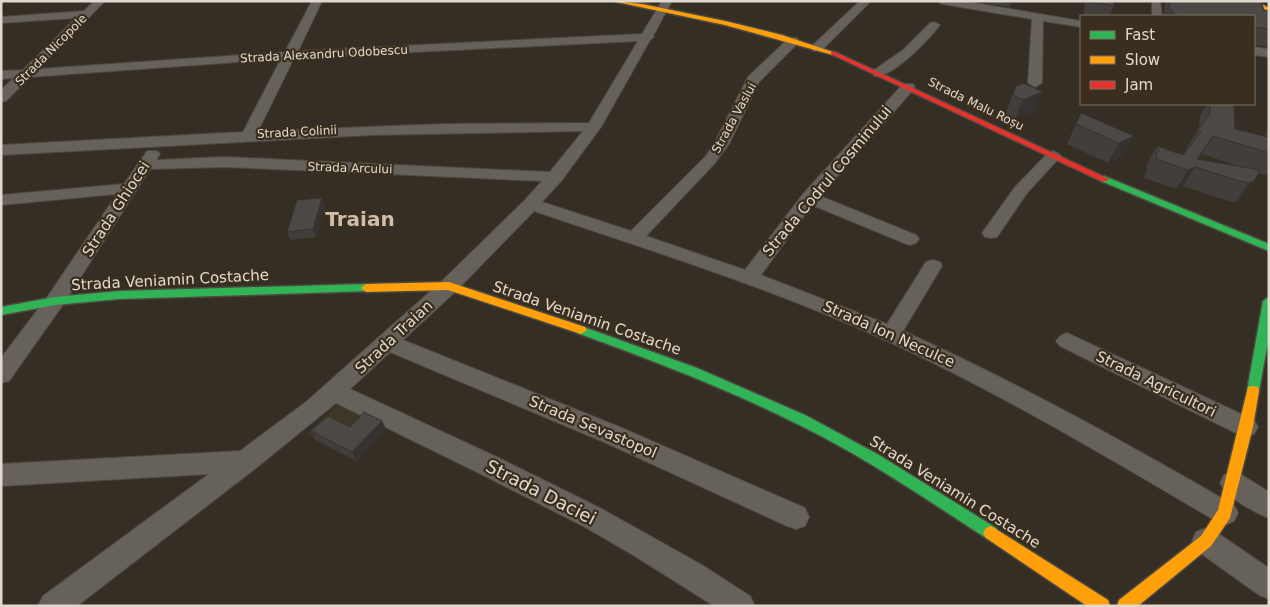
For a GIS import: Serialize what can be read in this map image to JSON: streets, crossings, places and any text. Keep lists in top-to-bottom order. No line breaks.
{"streets":{"street":["Strada Nicopole","Strada Alexandru Odobescu","Strada Malu Roșu","Strada Vaslui","Strada Colinii","Strada Arcului","Strada Codrul Cosminului","Strada Ghiocei","Strada Veniamin Costache","Strada Ion Neculce","Strada Traian","Strada Agricultori","Strada Sevastopol","Strada Daciei"]},"crossings":[["Strada Nicopole","Strada Alexandru Odobescu"],["Strada Alexandru Odobescu","Strada Traian"],["Strada Malu Roșu","Strada Vaslui"],["Strada Malu Roșu","Strada Codrul Cosminului"],["Strada Malu Roșu","Strada Traian"],["Strada Vaslui","Strada Ion Neculce"],["Strada Colinii","Strada Ghiocei"],["Strada Colinii","Strada Traian"],["Strada Arcului","Strada Ghiocei"],["Strada Arcului","Strada Traian"],["Strada Codrul Cosminului","Strada Ion Neculce"],["Strada Ghiocei","Strada Veniamin Costache"],["Strada Veniamin Costache","Strada Traian"],["Strada Ion Neculce","Strada Traian"],["Strada Traian","Strada Sevastopol"],["Strada Traian","Strada Daciei"]],"districts":["Traian"],"legend":["Fast","Slow","Jam"]}
